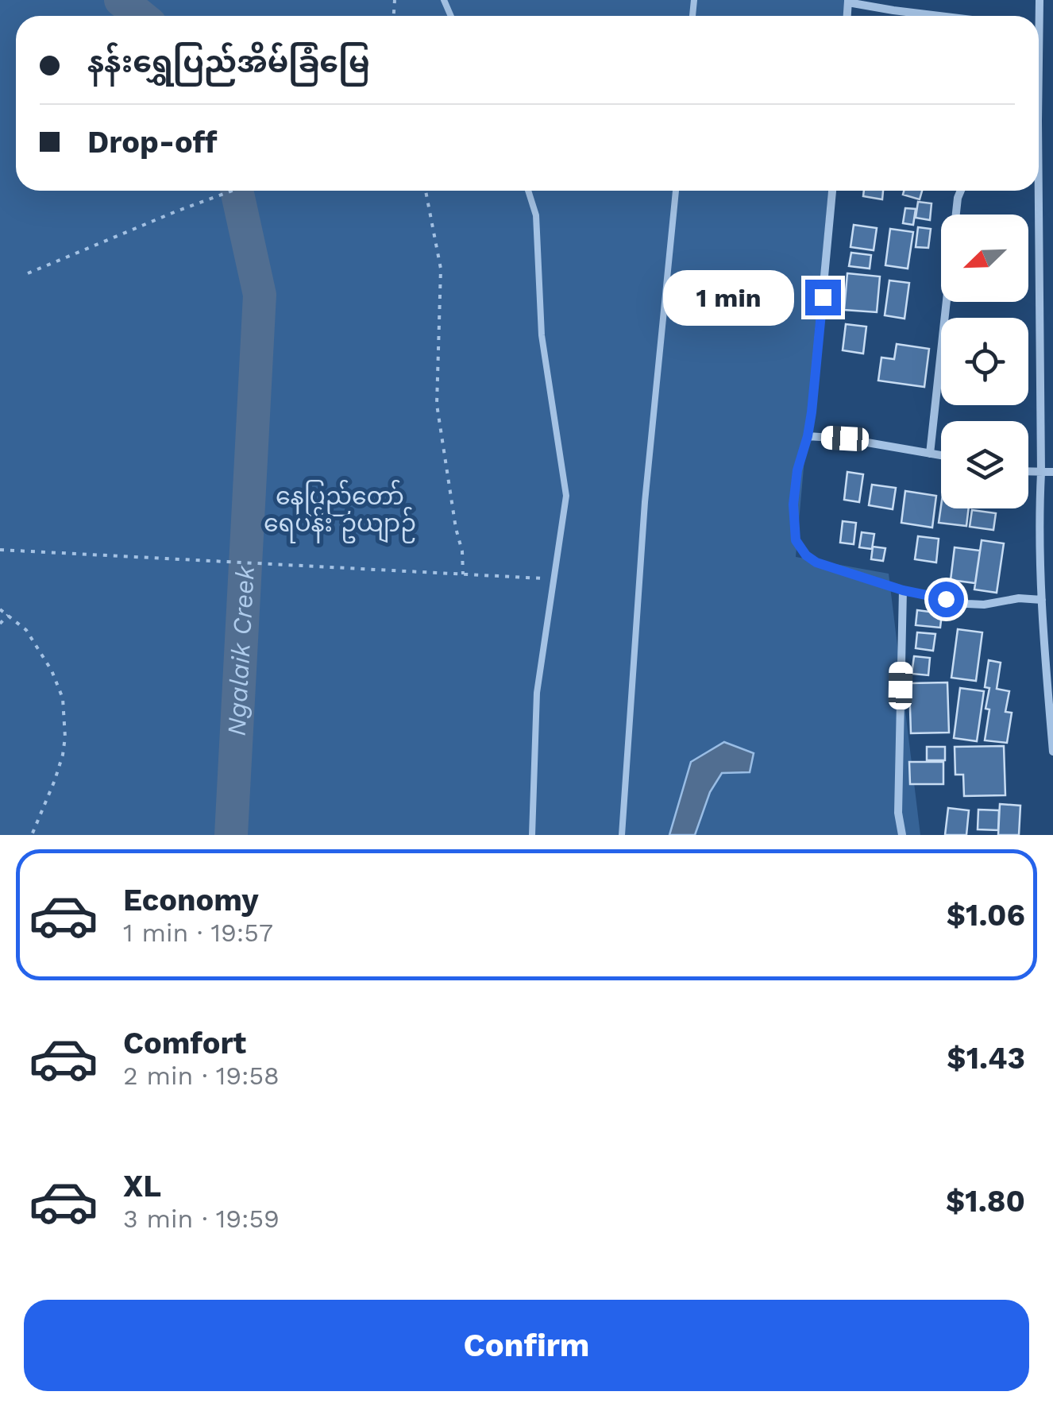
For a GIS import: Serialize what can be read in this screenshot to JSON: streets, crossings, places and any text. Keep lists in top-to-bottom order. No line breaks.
{"water":["Ngalaik Creek"],"parks":["နေပြည်တော် ရေပန်း ဥယျာဉ်"],"north":"bottom left","page":{"banner":["နန်းရွှေပြည်အိမ်ခြံမြေ","Drop-off"],"bubble":"1 min","list":[{"name":"Economy","note":"1 min · 19:57","value":"$1.06"},{"name":"Comfort","note":"2 min · 19:58","value":"$1.43"},{"name":"XL","note":"3 min · 19:59","value":"$1.80"}],"buttons":"Confirm"}}
